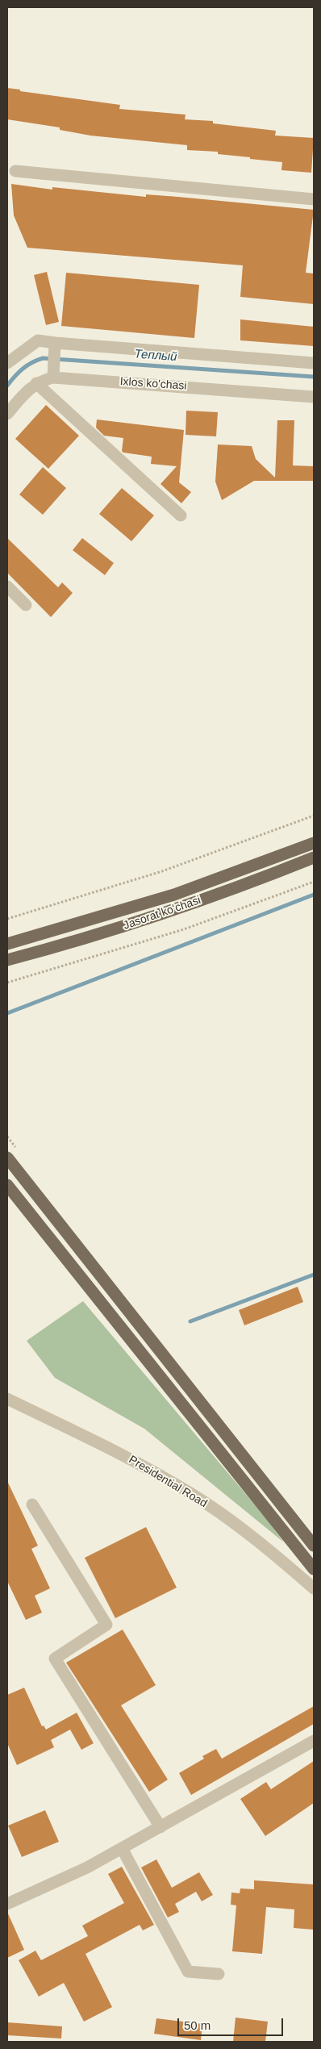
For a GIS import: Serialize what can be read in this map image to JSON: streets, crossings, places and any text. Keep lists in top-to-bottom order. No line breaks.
{"streets":{"main road":["Jasorat koʻchasi"],"street":["Ixlos ko'chasi","Presidential Road"]},"water":["Теплый"],"scale_bar":"50 m"}
